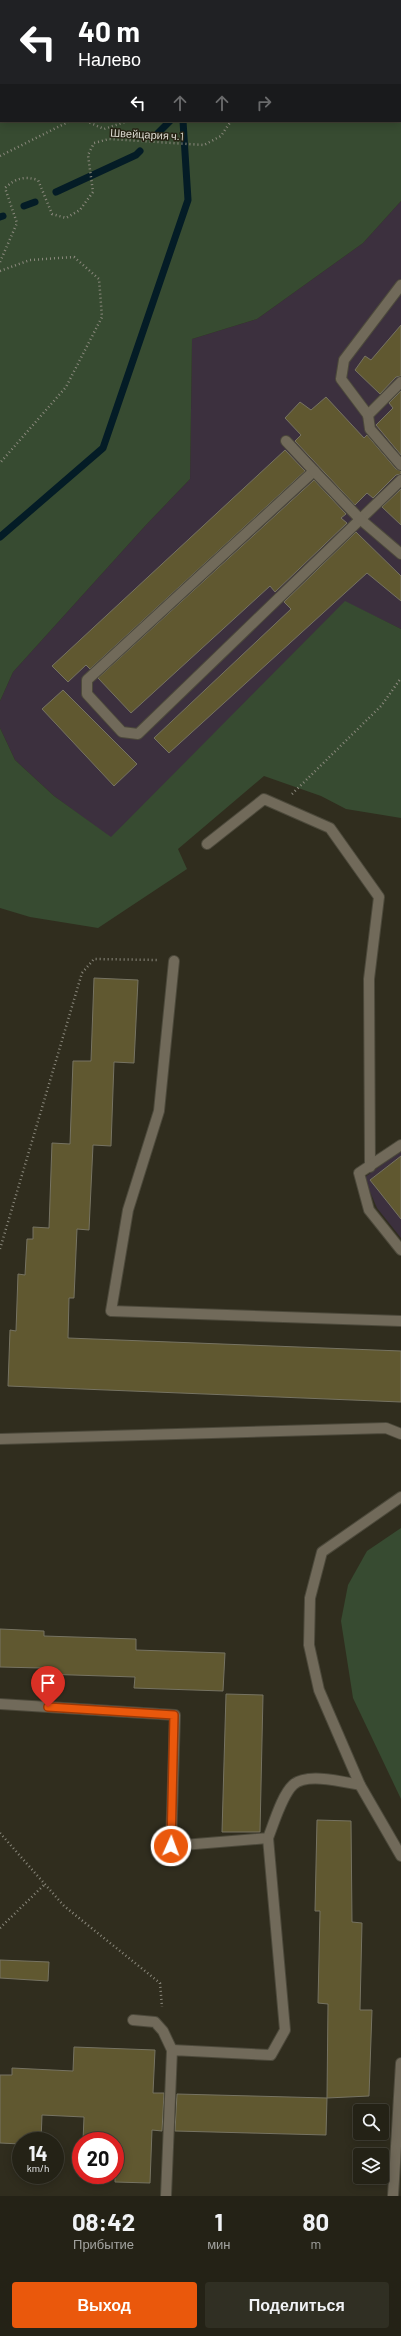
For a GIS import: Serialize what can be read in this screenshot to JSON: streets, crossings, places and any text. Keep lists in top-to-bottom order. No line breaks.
{"streets":{"path":["Швейцария ч.1"]},"page":{"turn":["40 m","Налево"],"speed":"14 km/h","limit":"20","eta":["08:42","Прибытие","1","мин","80","m"],"buttons":["Выход","Поделиться"]}}
